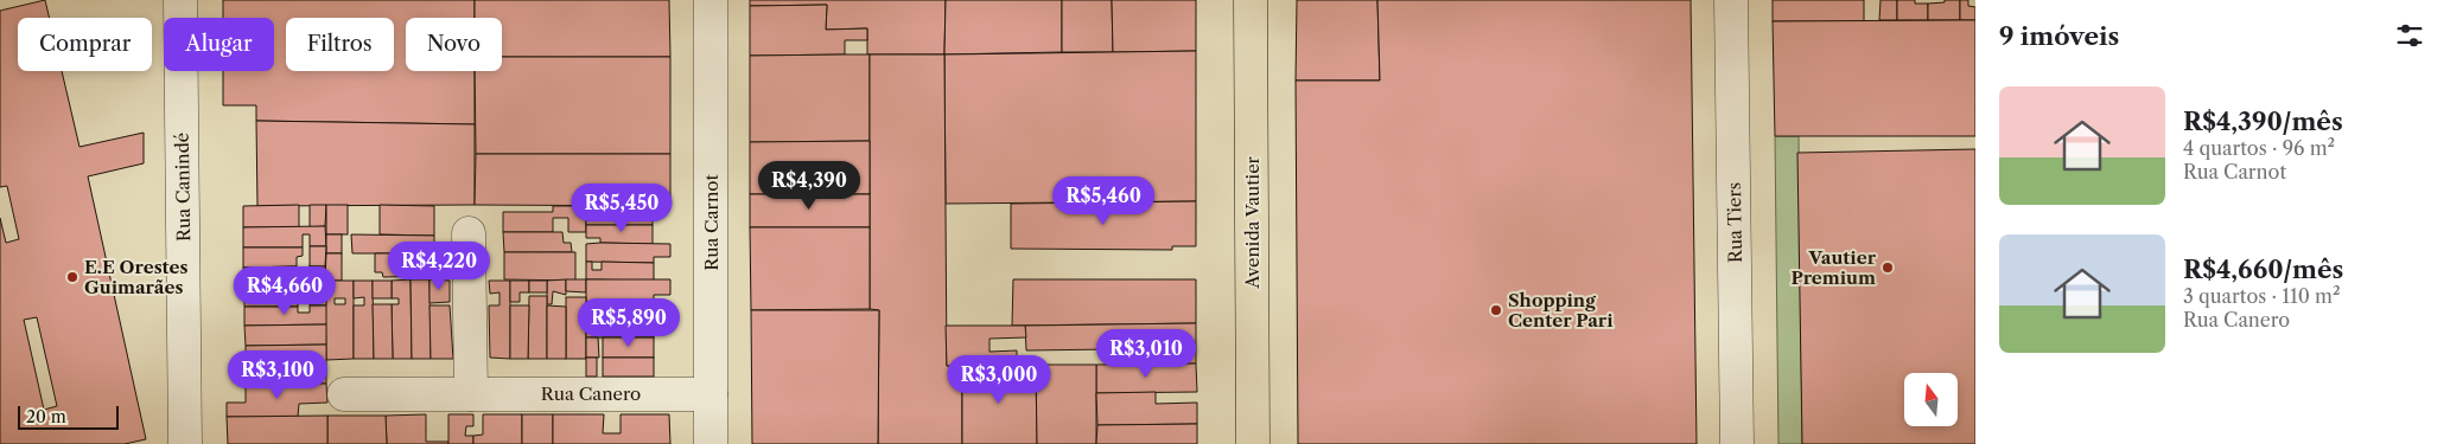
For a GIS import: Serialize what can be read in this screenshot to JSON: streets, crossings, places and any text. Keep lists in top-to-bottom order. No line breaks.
{"streets":{"main road":["Avenida Vautier"],"street":["Rua Canindé","Rua Carnot","Rua Tiers","Rua Canero"]},"crossings":[["Rua Carnot","Rua Canero"]],"places":["Vautier Premium","E.E Orestes Guimarães","Shopping Center Pari"],"scale_bar":"20 m","north":"top","page":{"heading":"9 imóveis","chip":["Comprar","Alugar","Filtros","Novo"],"list":[{"name":"R$4,390/mês","note":"4 quartos · 96 m² · Rua Carnot"},{"name":"R$4,660/mês","note":"3 quartos · 110 m² · Rua Canero"}],"price":["R$4,390","R$5,460","R$5,450","R$4,220","R$4,660","R$5,890","R$3,010","R$3,100","R$3,000"],"scale":"20 m"}}
